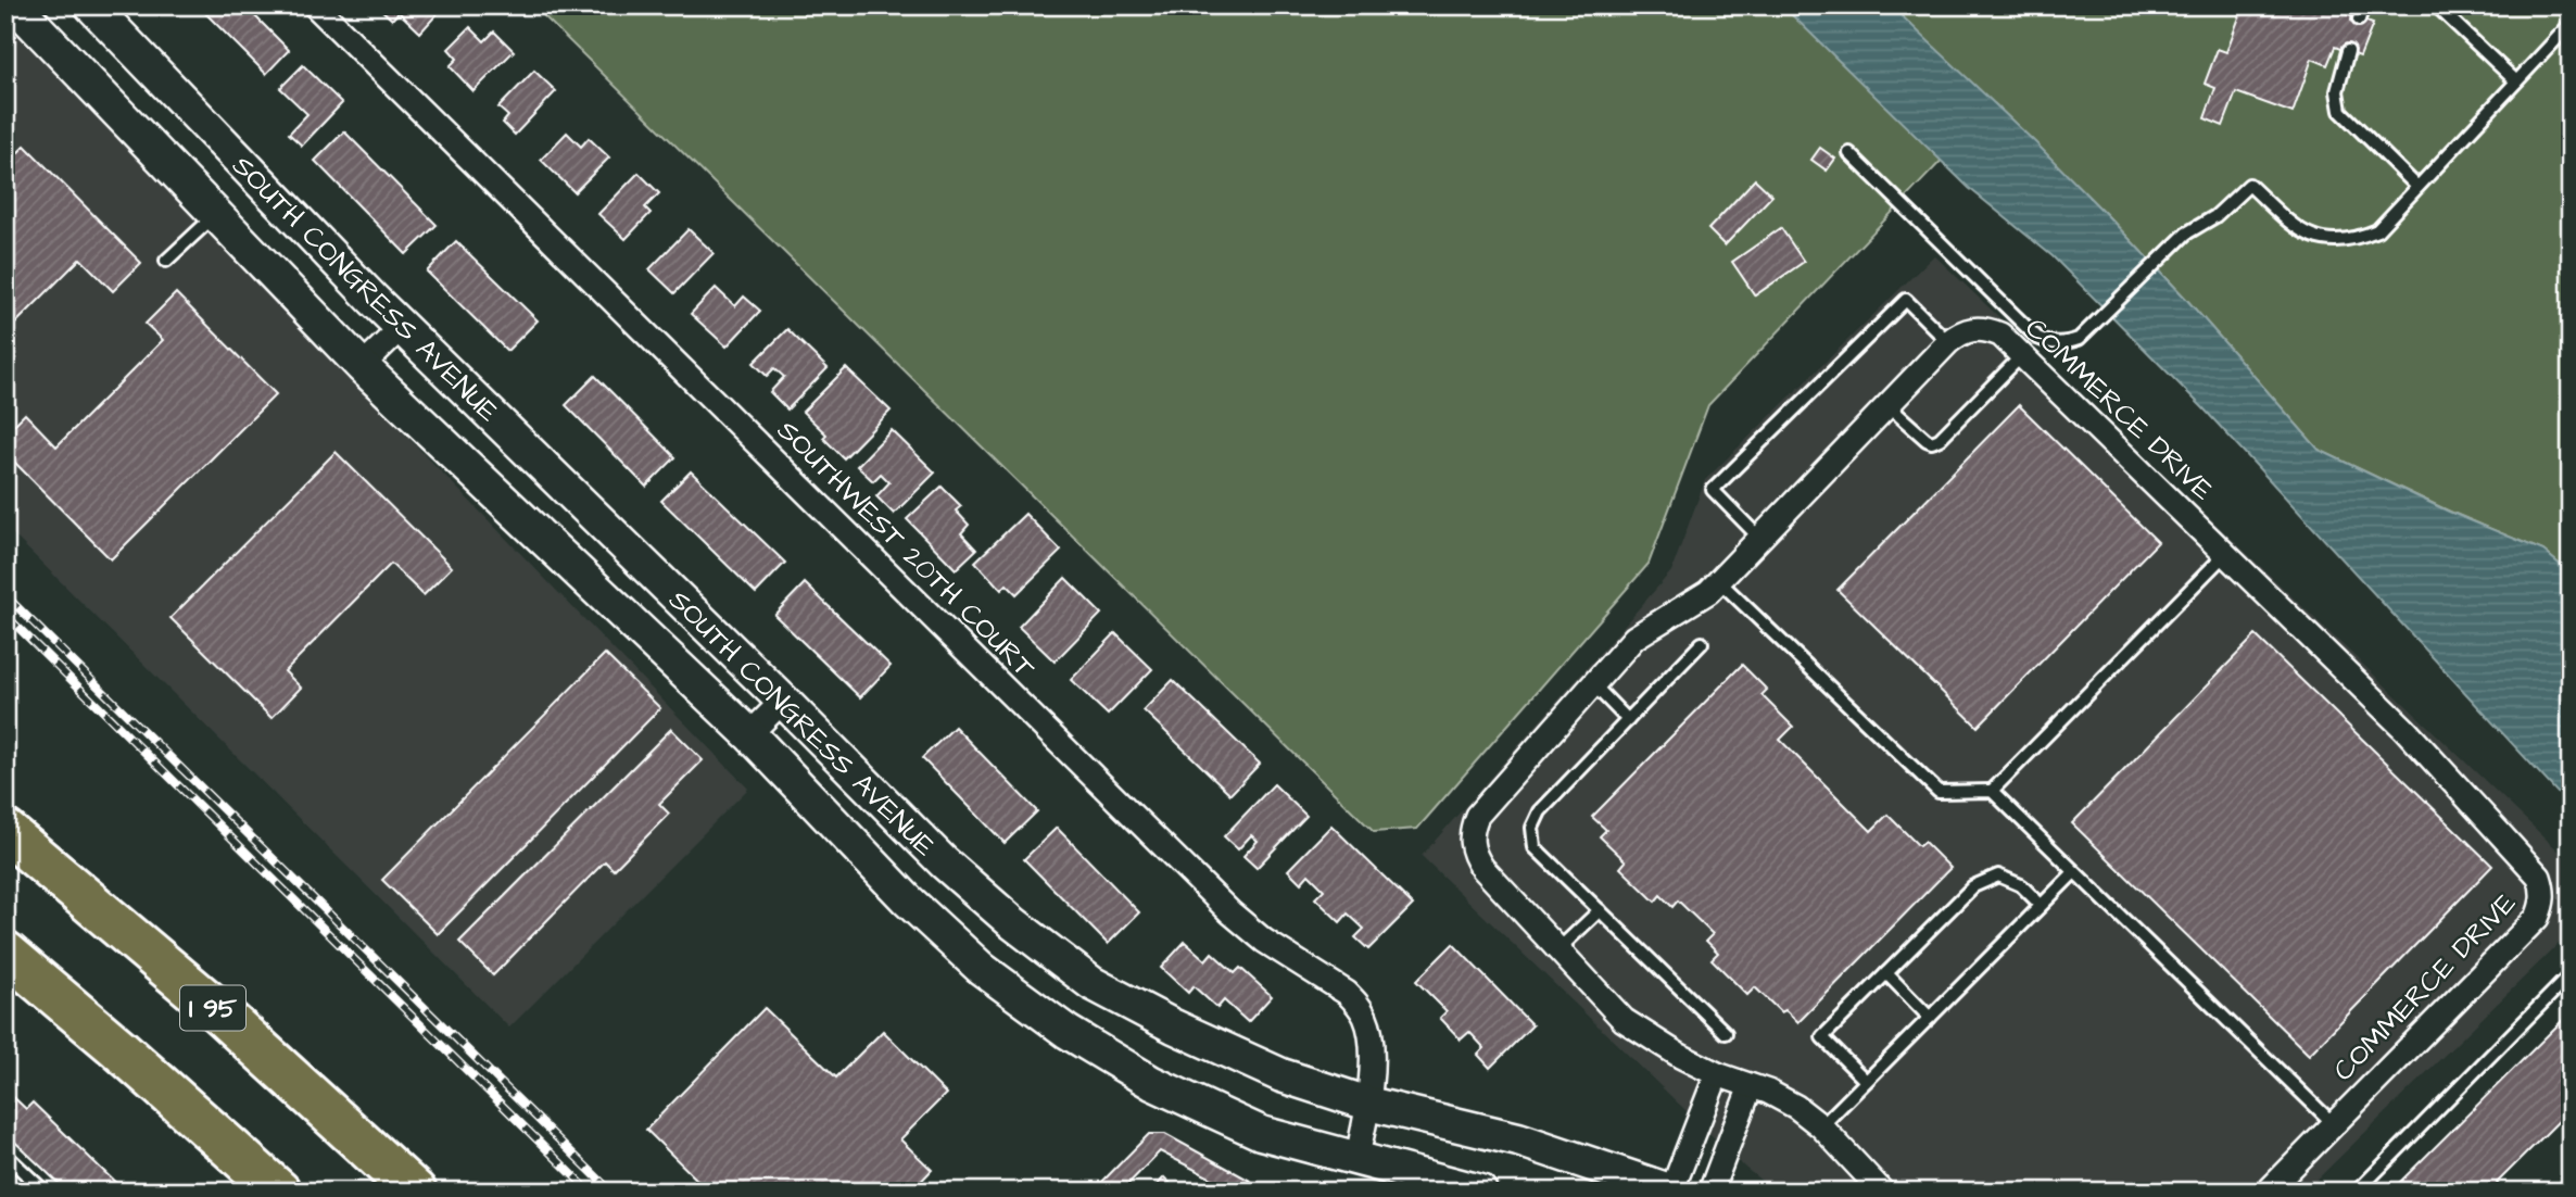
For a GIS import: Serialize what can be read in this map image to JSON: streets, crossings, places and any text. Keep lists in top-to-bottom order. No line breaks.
{"streets":{"highway":["I 95"],"main road":["SOUTH CONGRESS AVENUE"],"street":["COMMERCE DRIVE","SOUTHWEST 20TH COURT"]},"crossings":[["SOUTH CONGRESS AVENUE","SOUTHWEST 20TH COURT"]]}
